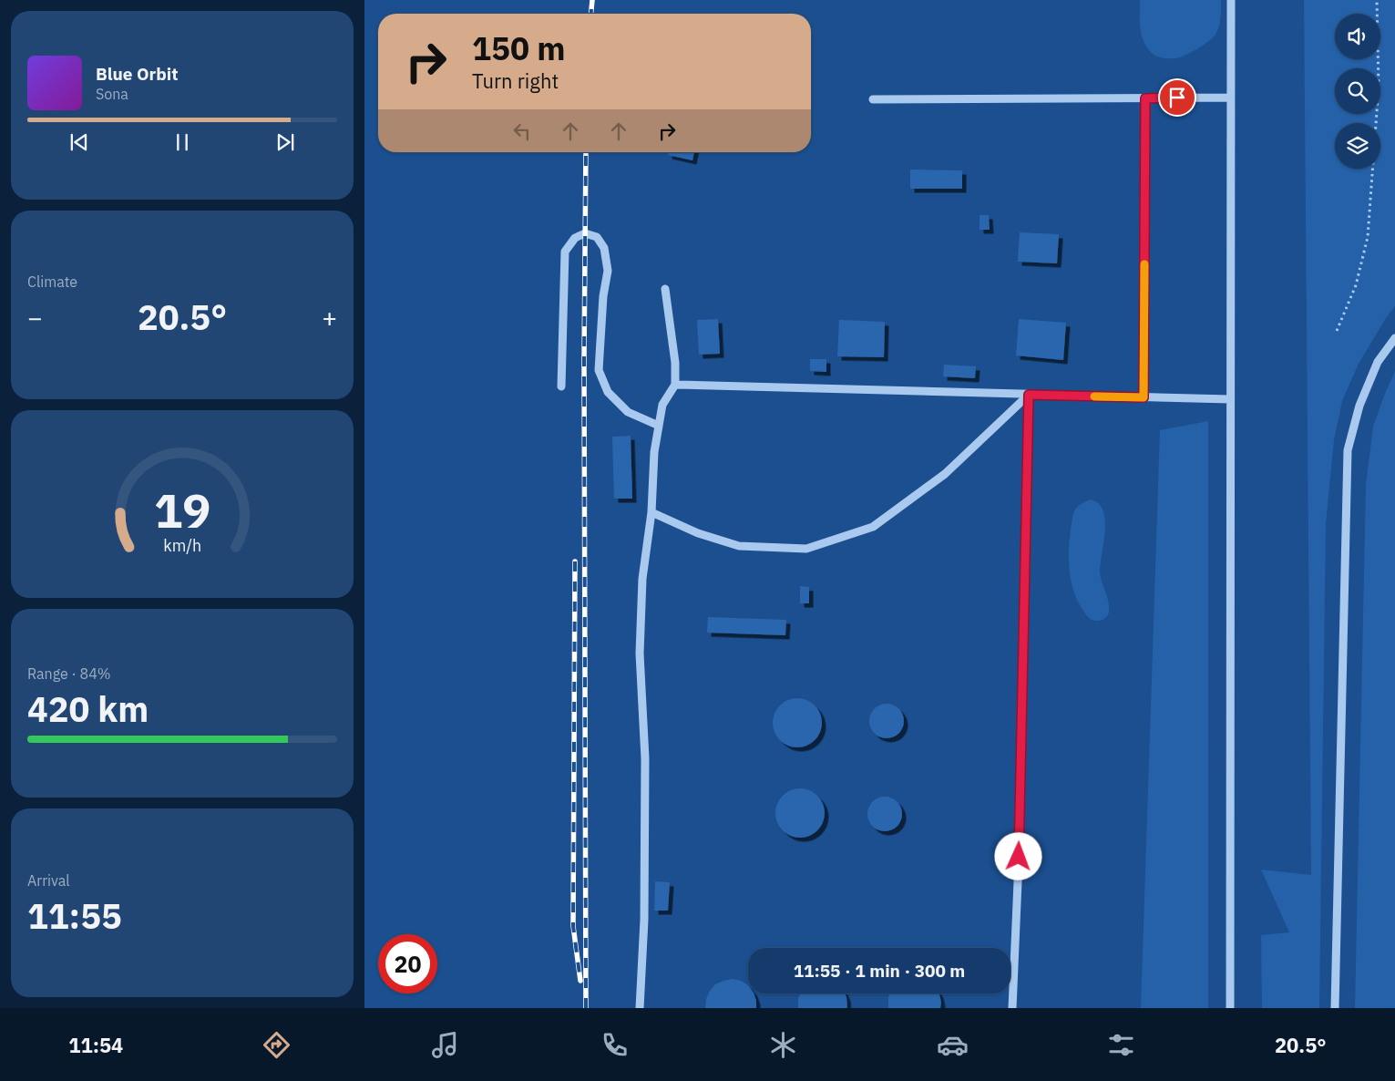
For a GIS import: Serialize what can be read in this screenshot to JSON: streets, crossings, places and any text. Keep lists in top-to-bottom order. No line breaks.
{"page":{"turn":["150 m","Turn right"],"song":["Blue Orbit","Sona"],"tile":["Climate",["Range · 84%","420 km"],["Arrival","11:55"]],"heat":["−","20.5°","+"],"limit":"20","trip":"11:55 · 1 min · 300 m","tabs":["11:54","20.5°"],"gauge":["19","km/h"]}}
